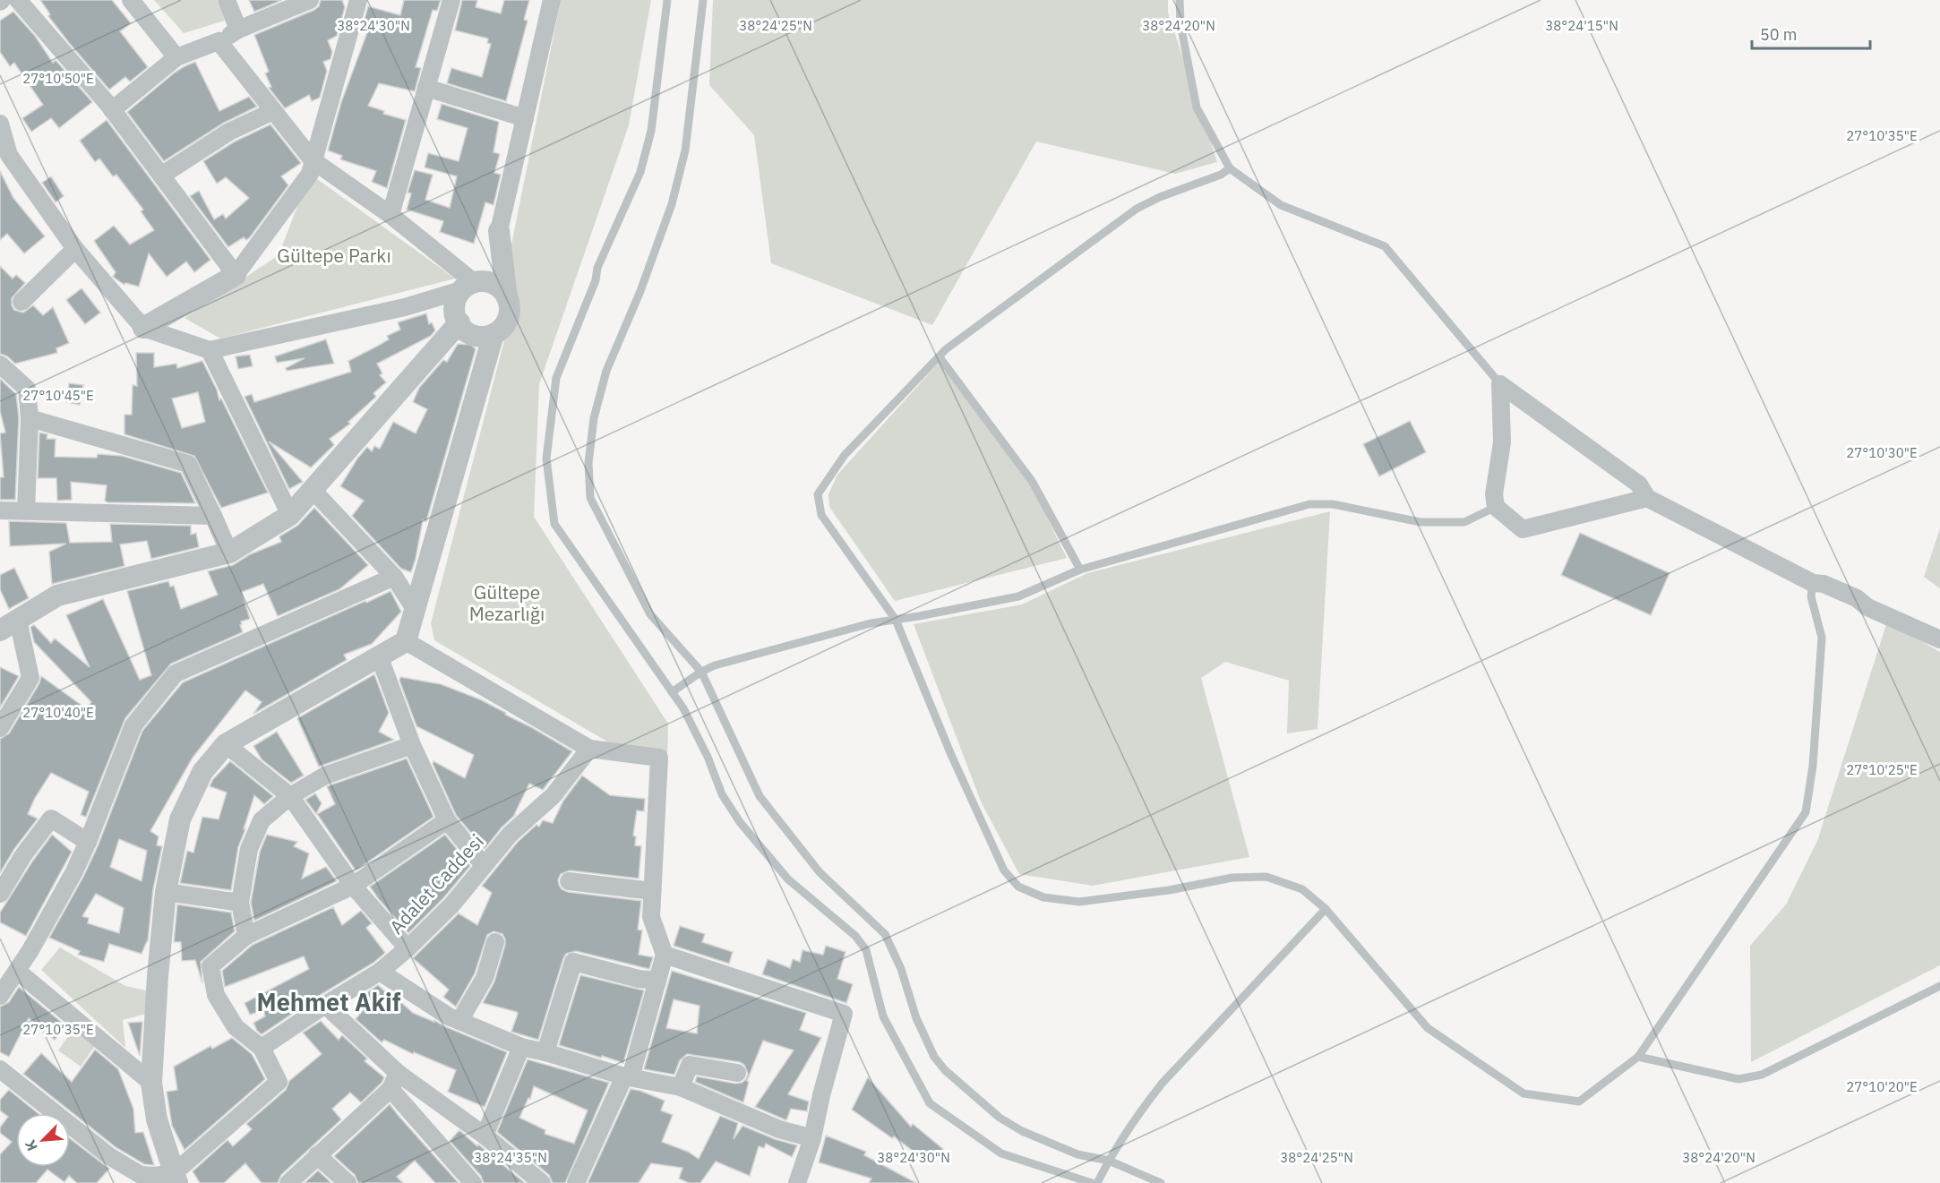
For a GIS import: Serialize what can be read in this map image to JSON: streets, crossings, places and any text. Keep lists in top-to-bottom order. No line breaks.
{"streets":{"street":["Adalet Caddesi"]},"districts":["Mehmet Akif"],"parks":["Gültepe Parkı","Gültepe Mezarlığı"],"scale_bar":"50 m","north":"bottom left","coordinates":["38°24'30\"N","38°24'25\"N","38°24'20\"N","38°24'15\"N","27°10'50\"E","27°10'35\"E","27°10'45\"E","27°10'30\"E","27°10'40\"E","27°10'25\"E","27°10'20\"E","38°24'35\"N"]}
